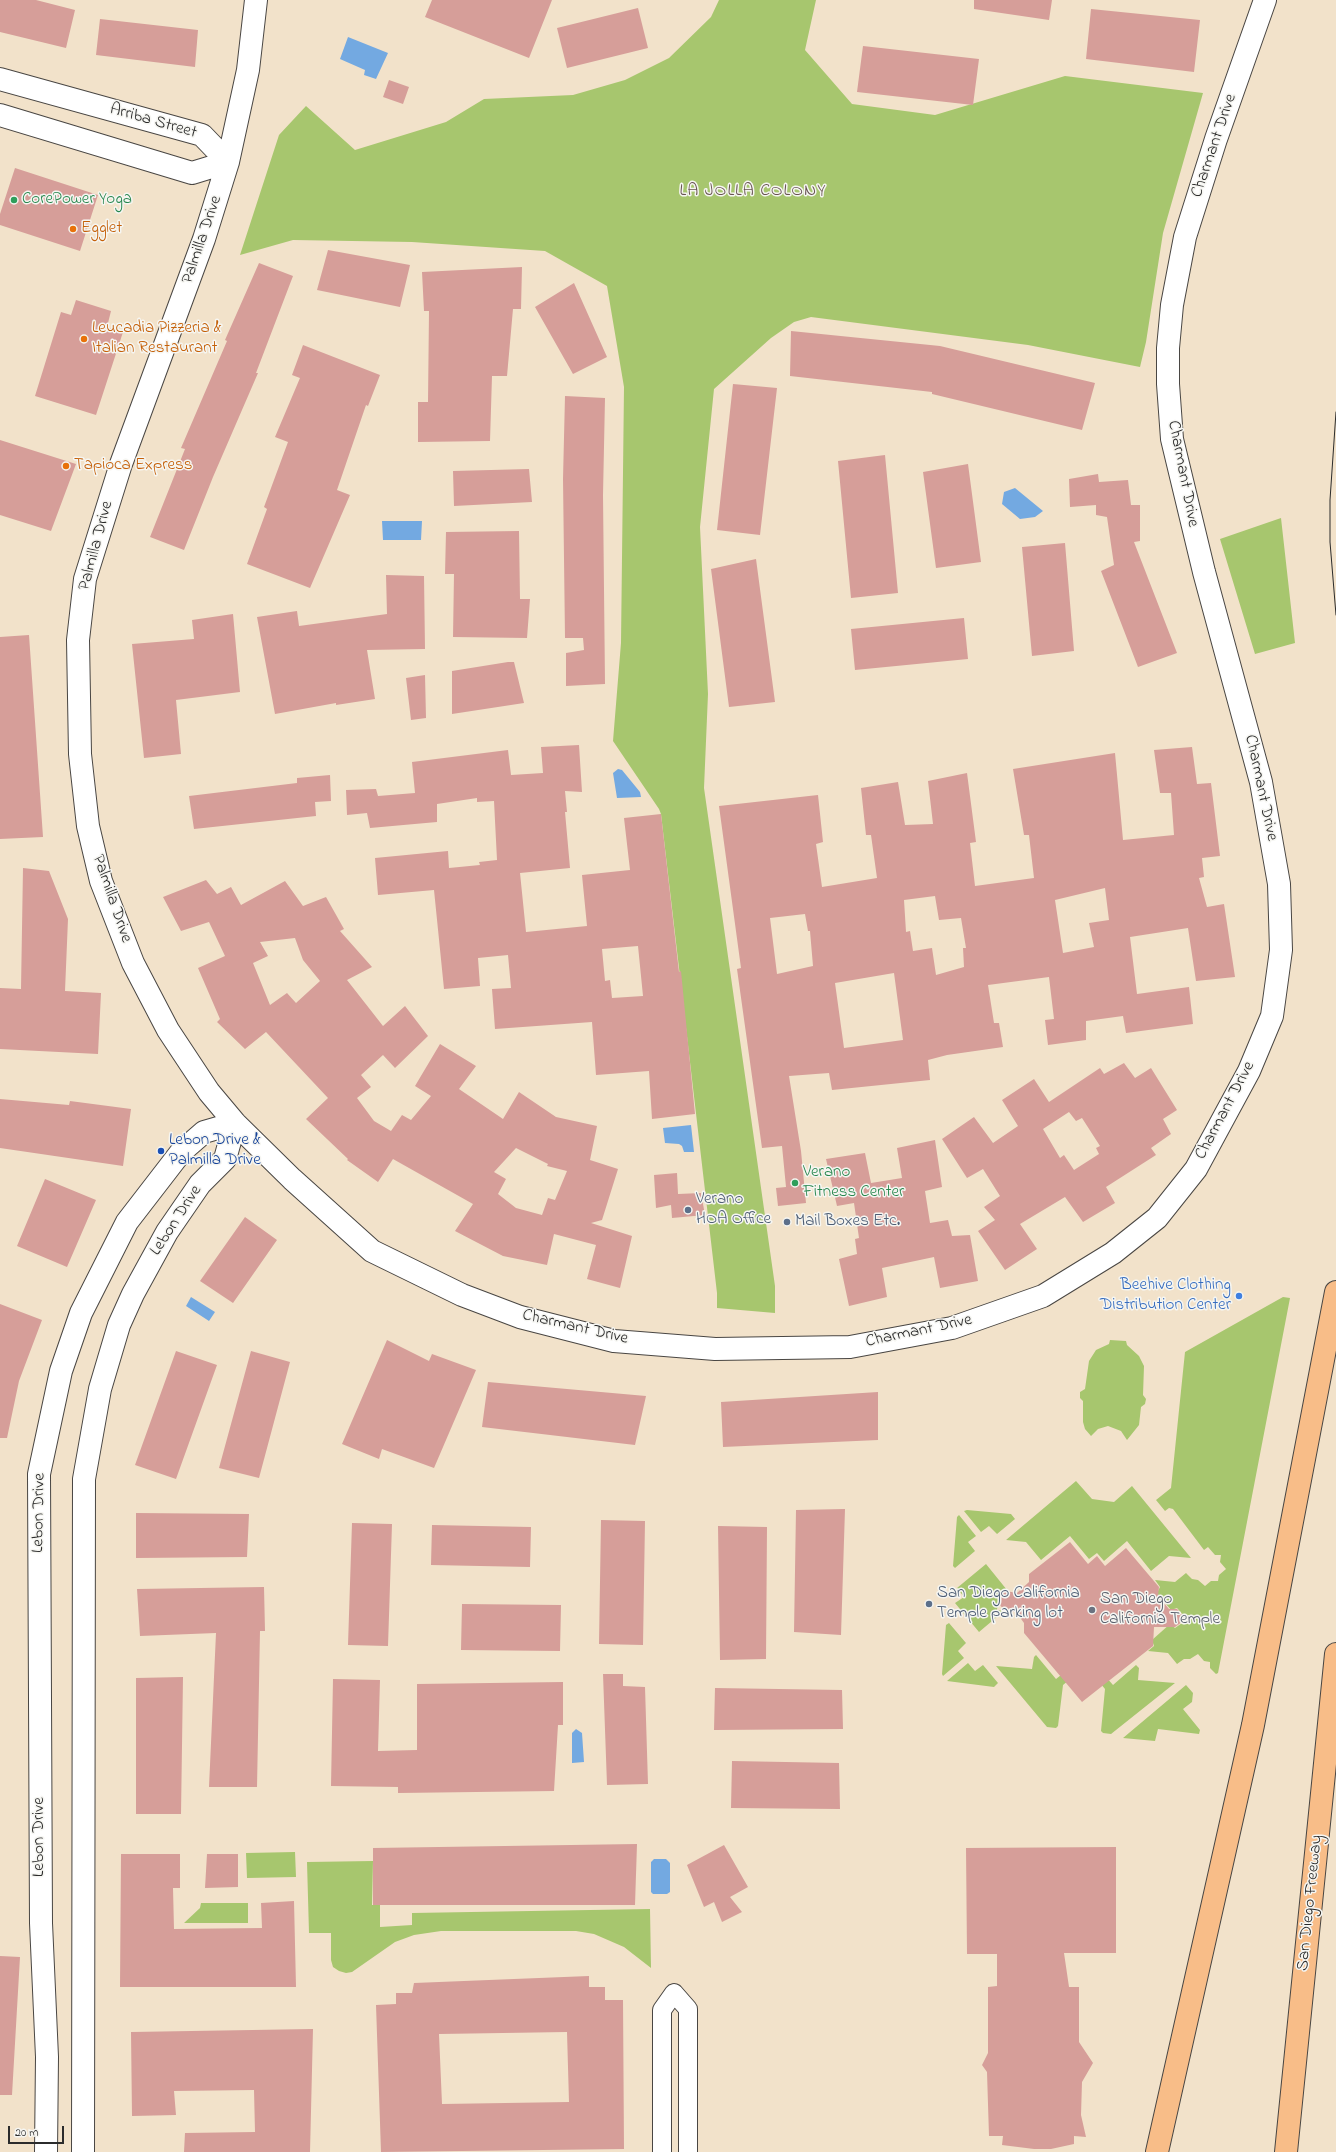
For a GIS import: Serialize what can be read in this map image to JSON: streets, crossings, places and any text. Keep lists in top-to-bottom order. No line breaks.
{"streets":{"highway":["San Diego Freeway"],"street":["Arriba Street","Charmant Drive","Palmilla Drive","Lebon Drive"]},"crossings":[["Arriba Street","Palmilla Drive"],["Charmant Drive","Palmilla Drive"],["Charmant Drive","Lebon Drive"],["Palmilla Drive","Lebon Drive"]],"districts":["LA JOLLA COLONY"],"places":["CorePower Yoga","Egglet","Leucadia Pizzeria & Italian Restaurant","Tapioca Express","Lebon Drive & Palmilla Drive","Verano Fitness Center","Verano HOA Office","Mail Boxes Etc.","Beehive Clothing Distribution Center","San Diego California Temple parking lot","San Diego California Temple"],"scale_bar":"20 m"}
